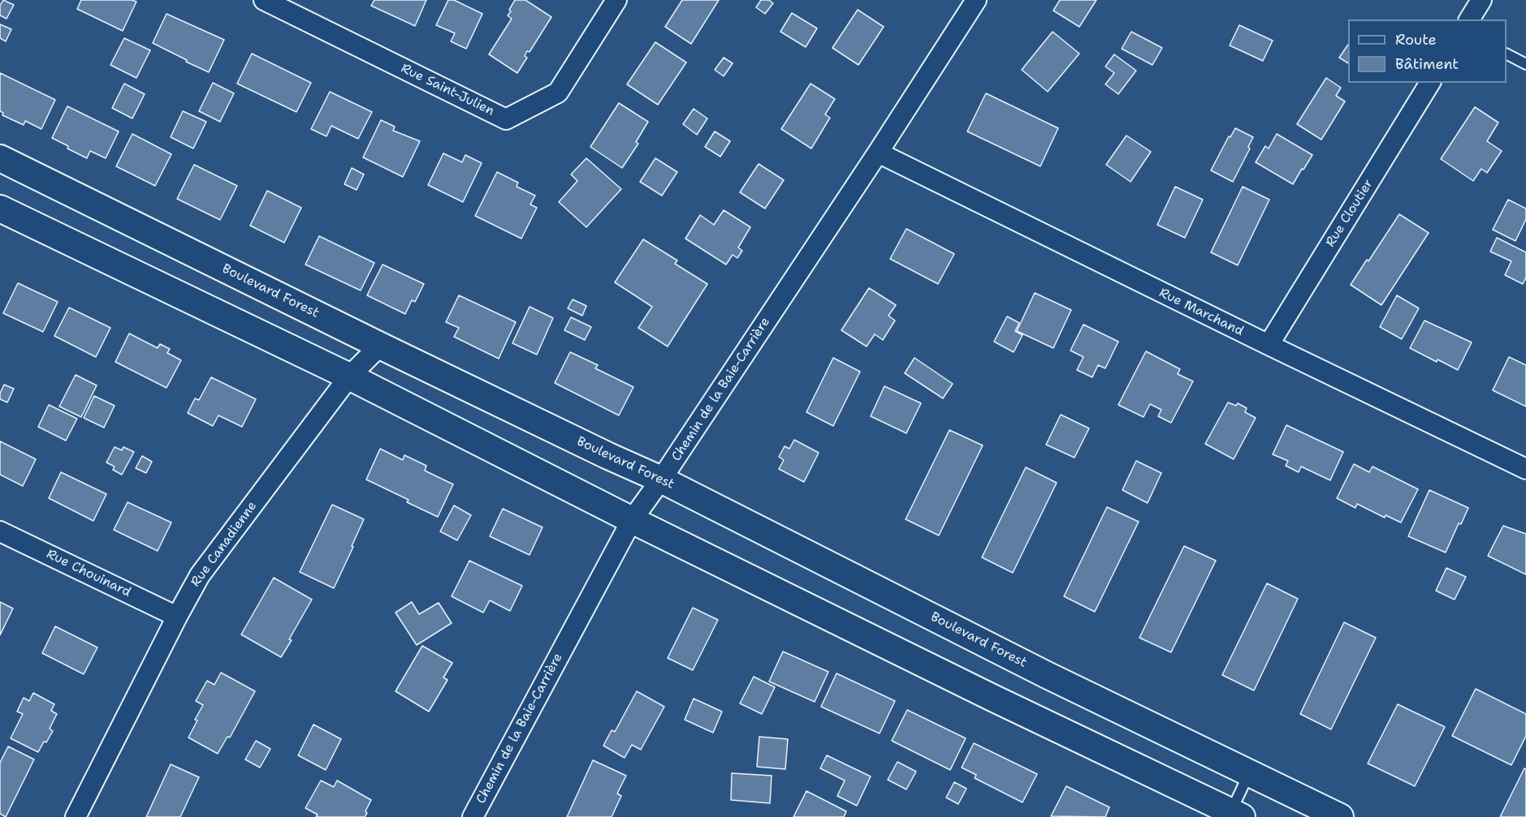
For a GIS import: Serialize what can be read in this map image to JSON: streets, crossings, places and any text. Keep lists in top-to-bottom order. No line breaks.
{"streets":{"street":["Rue Saint-Julien","Rue Cloutier","Boulevard Forest","Rue Marchand","Chemin de la Baie-Carrière","Rue Canadienne","Rue Chouinard"]},"crossings":[["Rue Cloutier","Rue Marchand"],["Boulevard Forest","Chemin de la Baie-Carrière"],["Boulevard Forest","Rue Canadienne"],["Rue Marchand","Chemin de la Baie-Carrière"],["Rue Canadienne","Rue Chouinard"]],"legend":["Route","Bâtiment"]}
